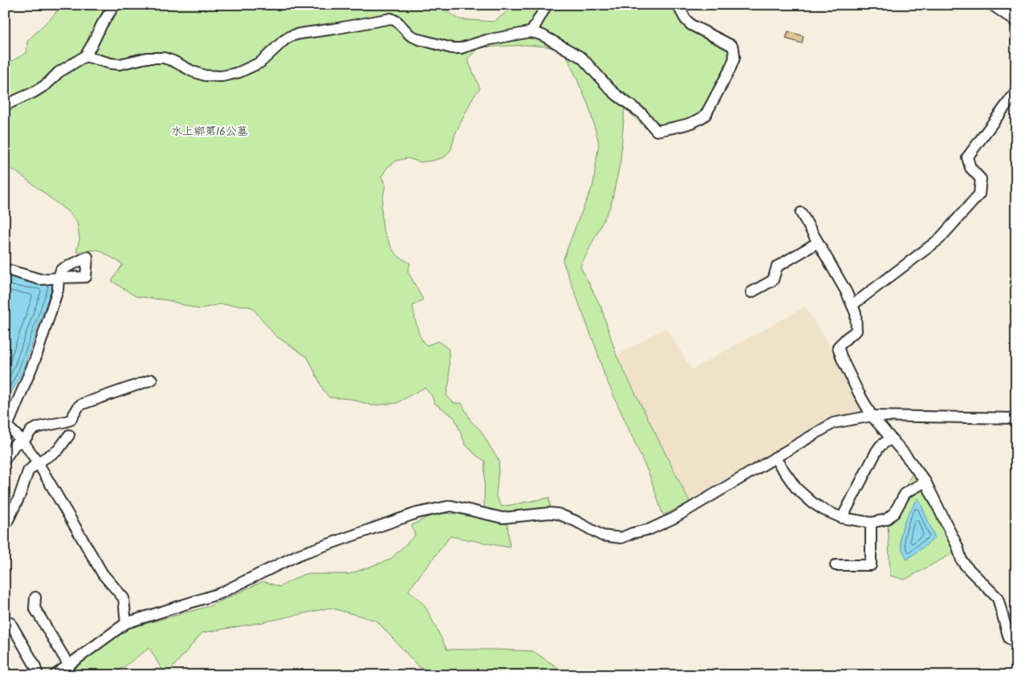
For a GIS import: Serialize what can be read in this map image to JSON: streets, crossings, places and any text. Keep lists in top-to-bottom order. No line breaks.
{"parks":["水上鄉第16公墓"]}
